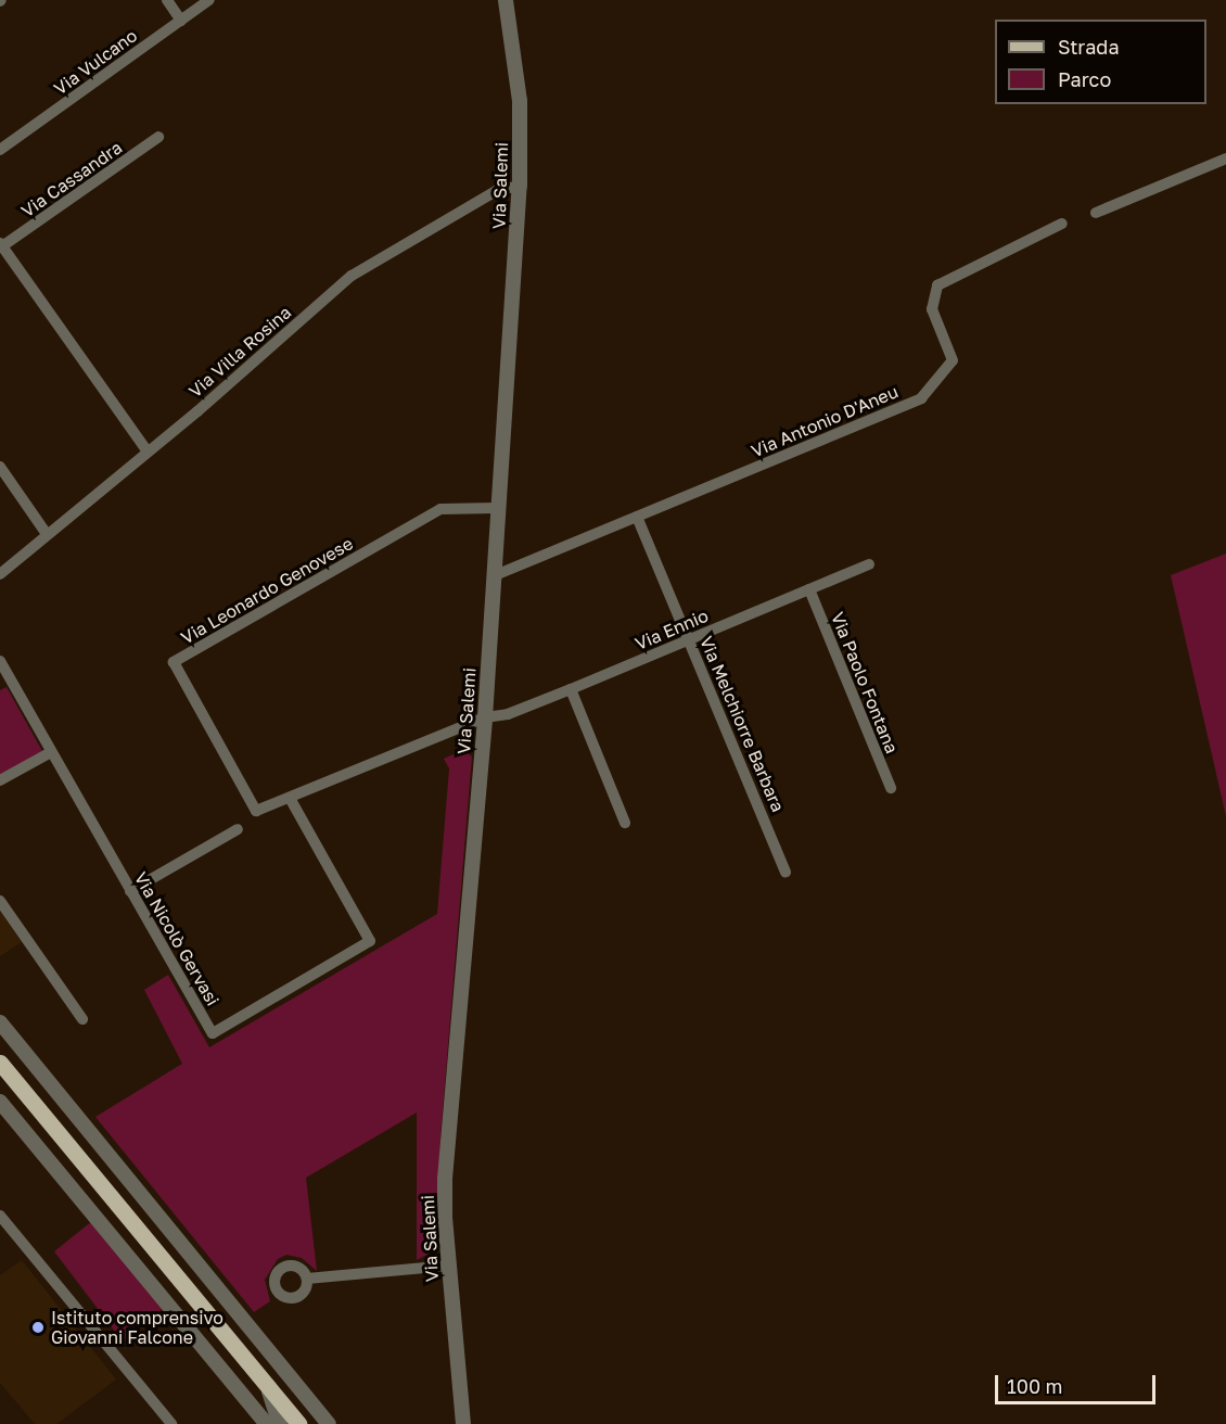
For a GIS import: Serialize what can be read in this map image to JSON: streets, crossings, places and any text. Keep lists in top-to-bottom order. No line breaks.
{"streets":{"street":["Via Vulcano","Via Cassandra","Via Salemi","Via Villa Rosina","Via Antonio D'Aneu","Via Leonardo Genovese","Via Ennio","Via Paolo Fontana","Via Melchiorre Barbara","Via Nicolò Gervasi"]},"crossings":[["Via Salemi","Via Villa Rosina"],["Via Salemi","Via Antonio D'Aneu"],["Via Salemi","Via Leonardo Genovese"],["Via Salemi","Via Ennio"],["Via Antonio D'Aneu","Via Melchiorre Barbara"],["Via Leonardo Genovese","Via Ennio"],["Via Ennio","Via Paolo Fontana"],["Via Ennio","Via Melchiorre Barbara"],["Via Ennio","Via Nicolò Gervasi"]],"places":["Istituto comprensivo Giovanni Falcone"],"legend":["Strada","Parco"],"scale_bar":"100 m"}
